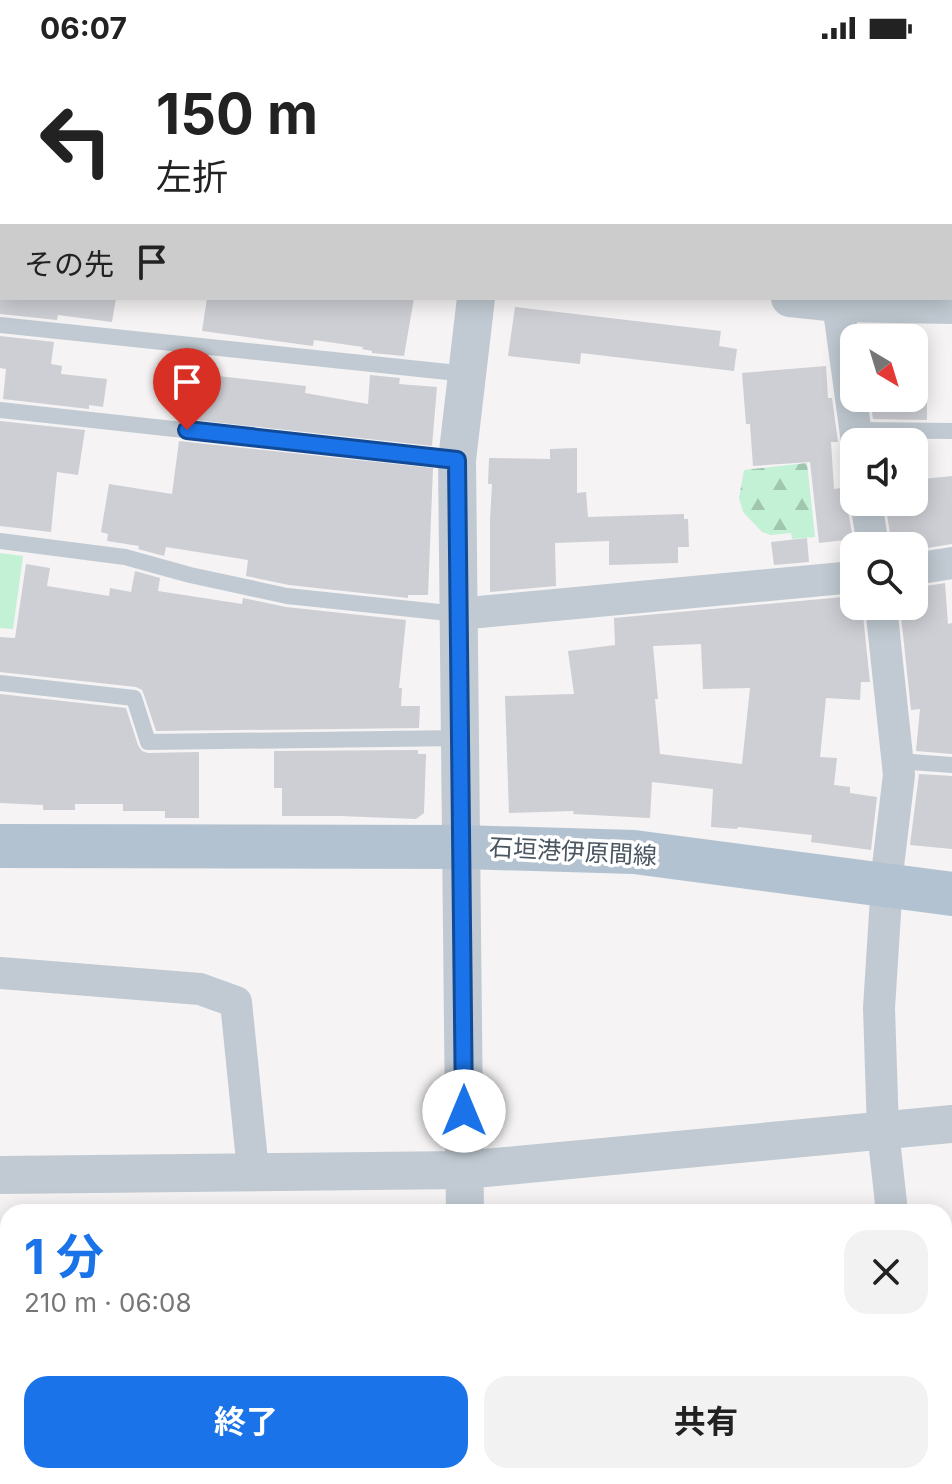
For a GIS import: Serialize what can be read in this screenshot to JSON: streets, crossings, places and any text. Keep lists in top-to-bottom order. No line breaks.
{"streets":{"main road":["石垣港伊原間線"]},"north":"bottom right","page":{"status":"06:07","turn":["150 m","左折"],"then":"その先","heading":["1 分","210 m · 06:08"],"buttons":["終了","共有"]}}
